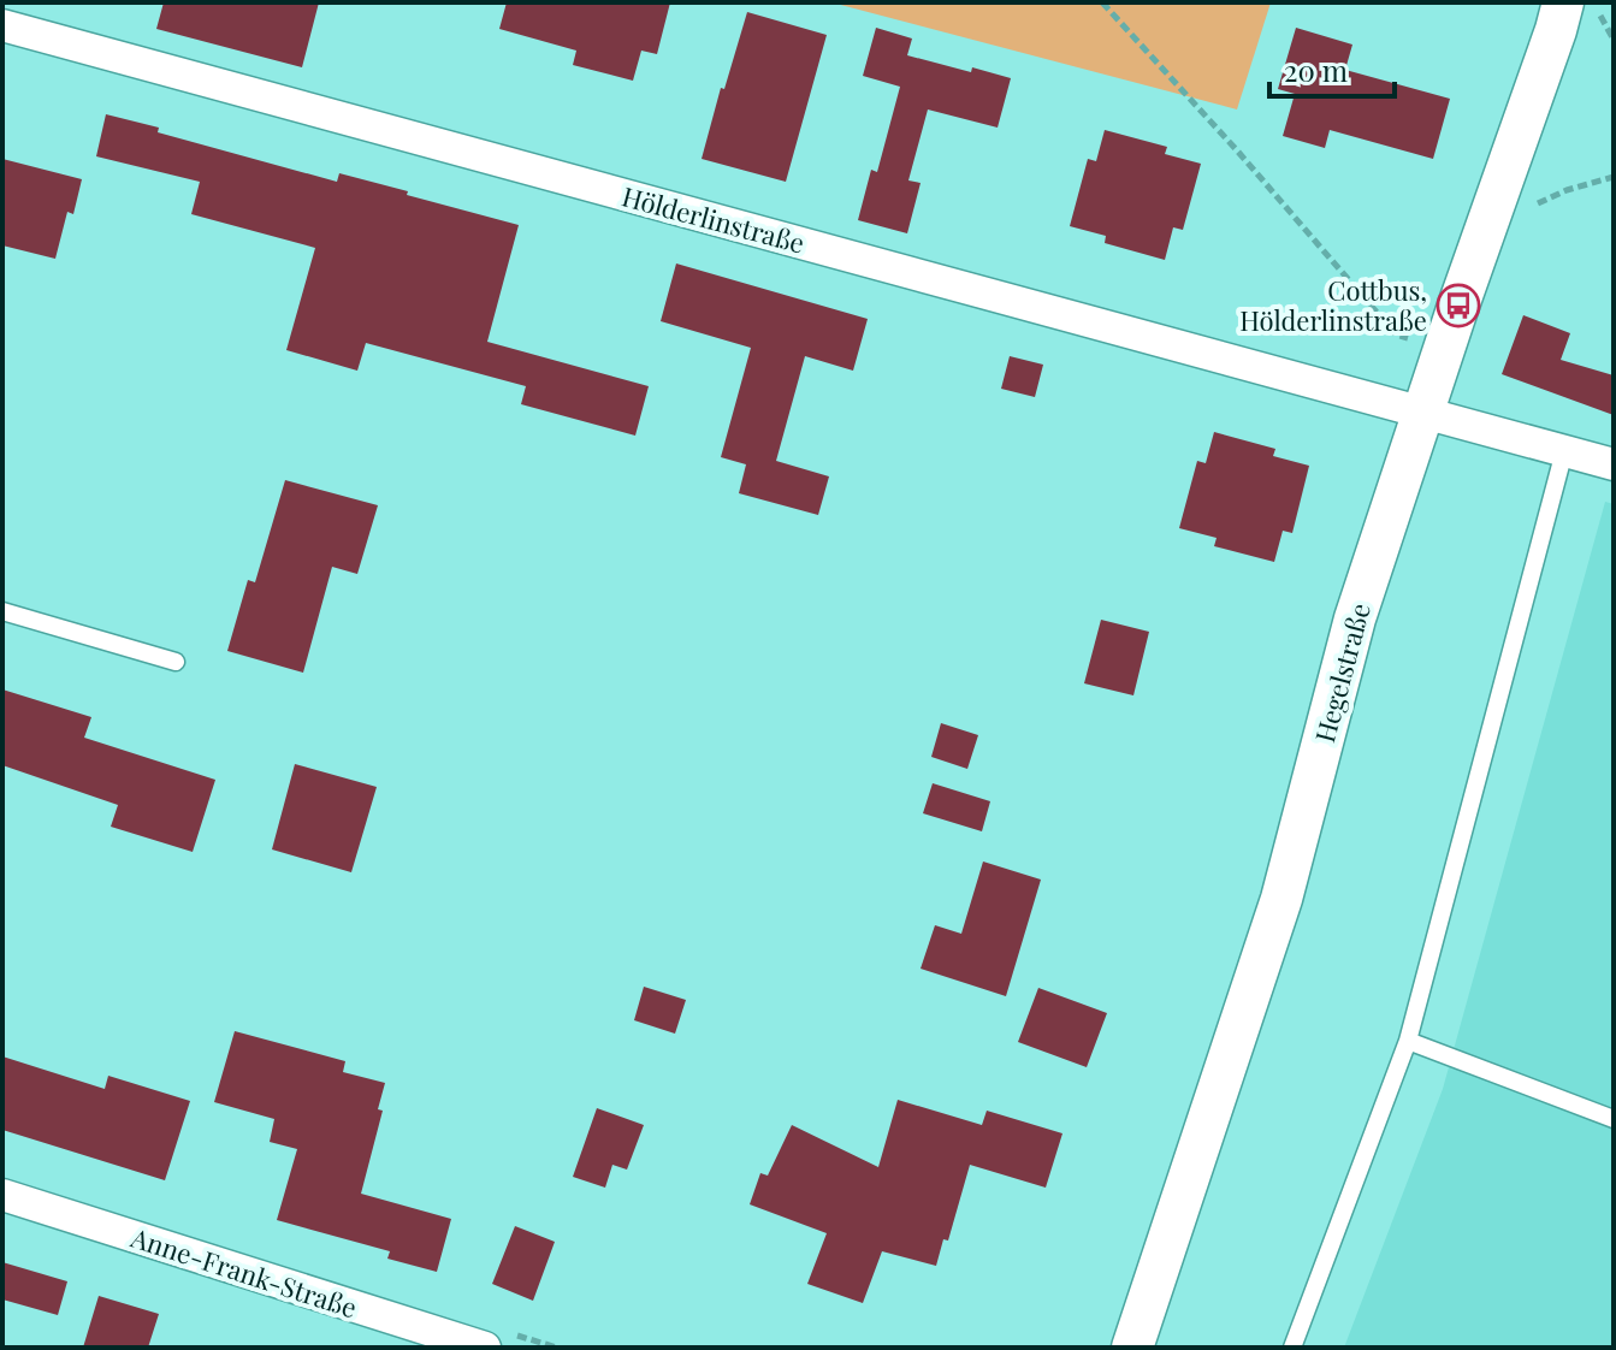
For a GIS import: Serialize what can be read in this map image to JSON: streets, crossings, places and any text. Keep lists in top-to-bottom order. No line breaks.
{"streets":{"street":["Hölderlinstraße","Hegelstraße","Anne-Frank-Straße"]},"crossings":[["Hölderlinstraße","Hegelstraße"]],"places":{"bus stop":["Cottbus, Hölderlinstraße"]},"scale_bar":"20 m"}
